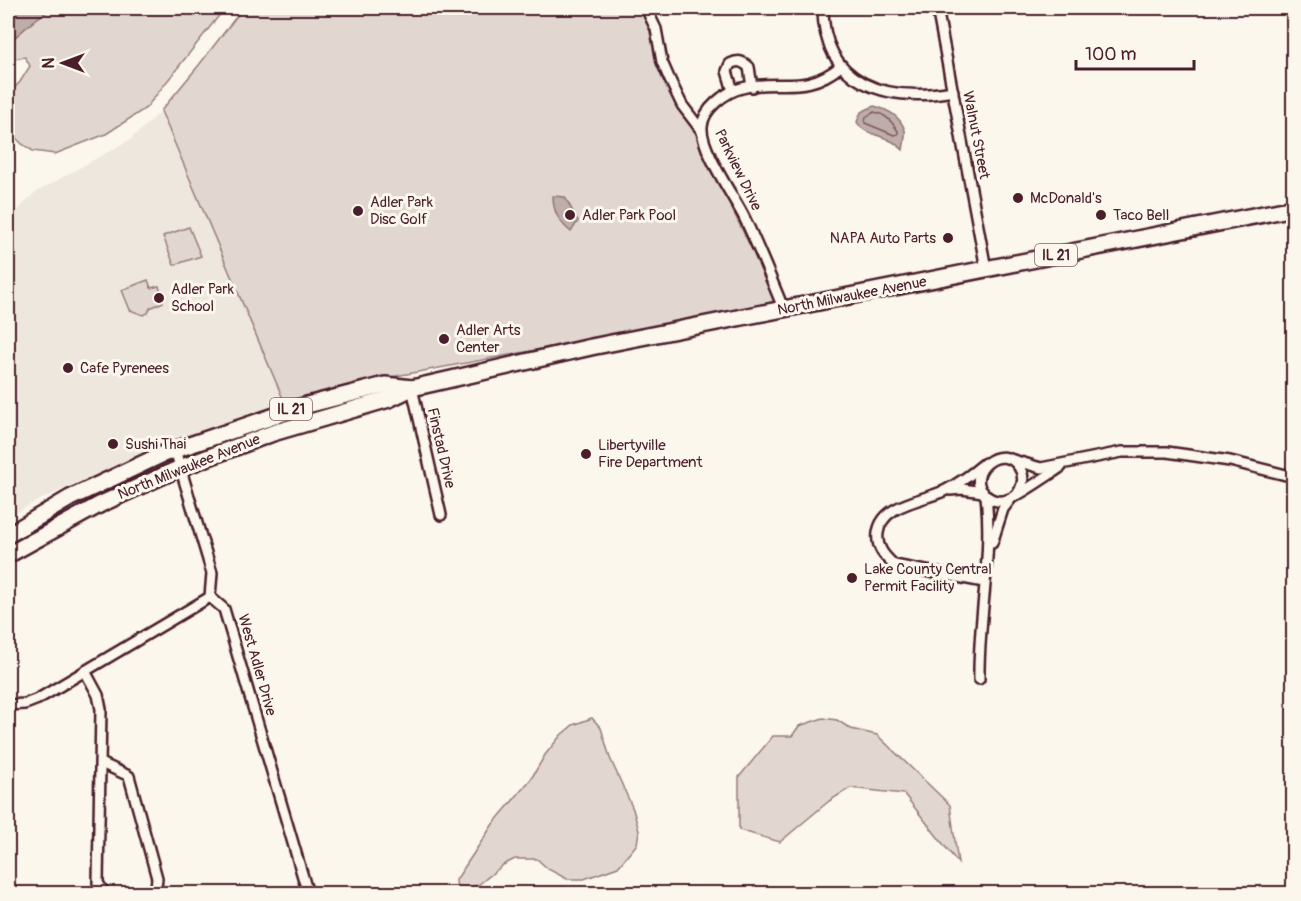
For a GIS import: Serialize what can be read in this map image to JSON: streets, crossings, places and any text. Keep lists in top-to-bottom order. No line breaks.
{"streets":{"main road":["IL 21","North Milwaukee Avenue"],"street":["Walnut Street","Parkview Drive","Finstad Drive","West Adler Drive"]},"crossings":[["Walnut Street","North Milwaukee Avenue"],["Parkview Drive","North Milwaukee Avenue"],["North Milwaukee Avenue","Finstad Drive"]],"places":["McDonald's","Adler Park Disc Golf","Adler Park Pool","Taco Bell","NAPA Auto Parts","Adler Park School","Adler Arts Center","Cafe Pyrenees","Sushi Thai","Libertyville Fire Department","Lake County Central Permit Facility"],"scale_bar":"100 m","north":"left"}
